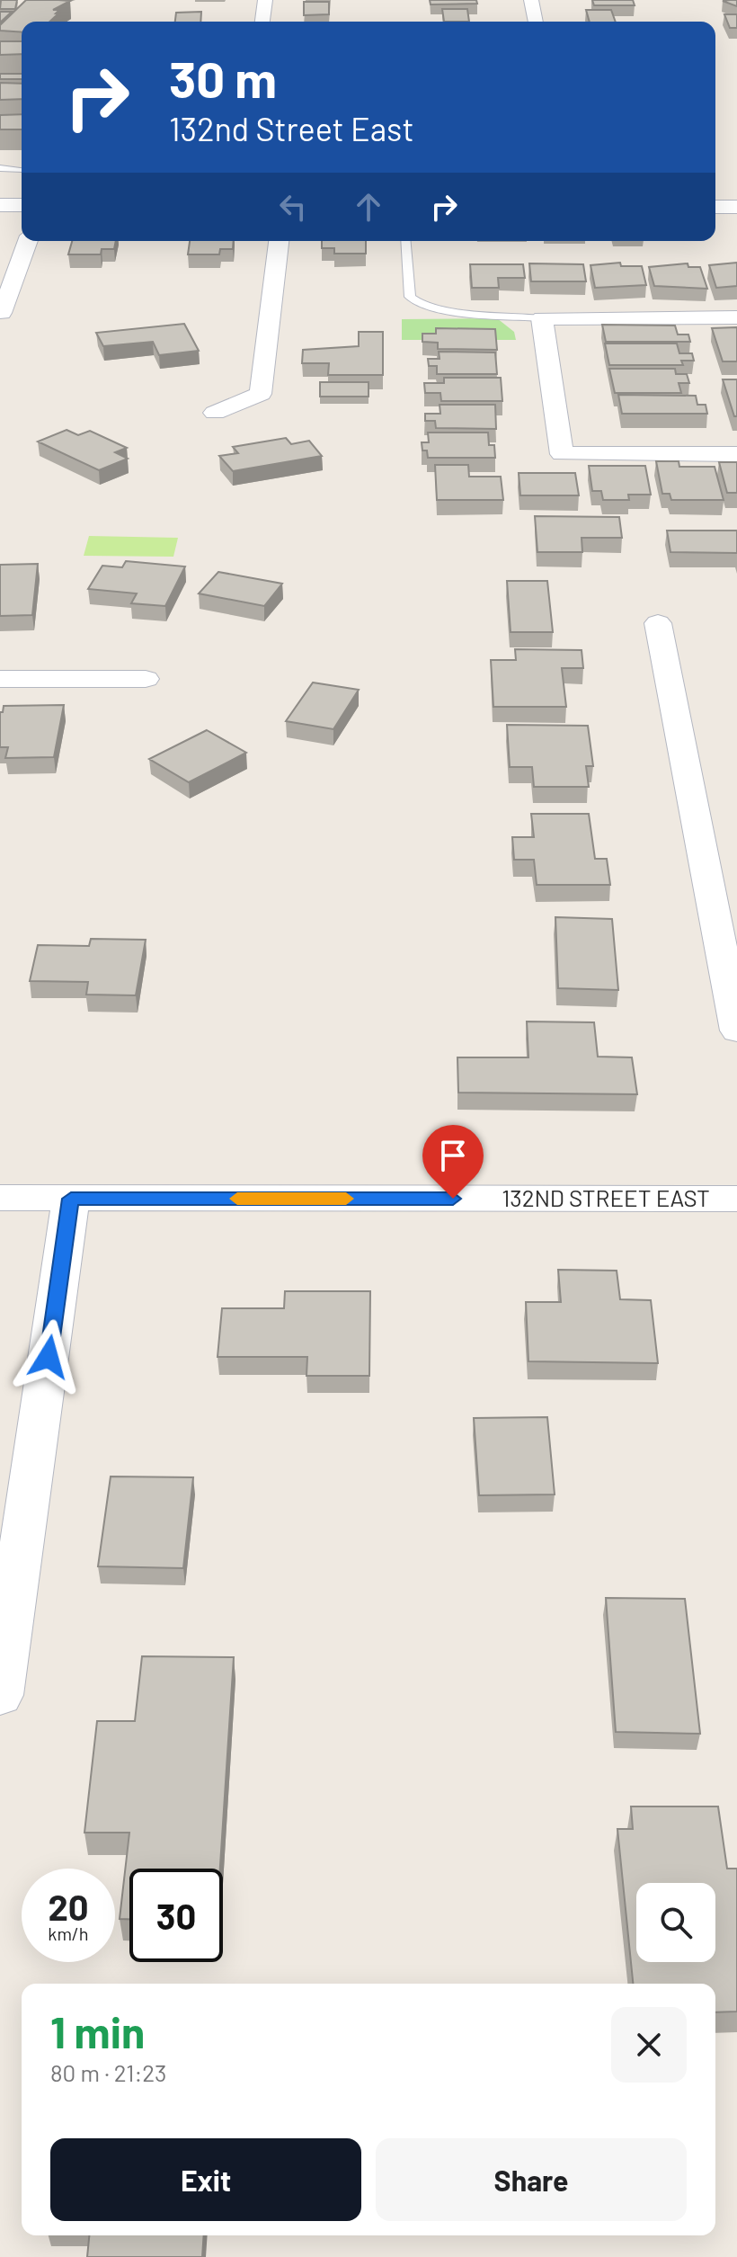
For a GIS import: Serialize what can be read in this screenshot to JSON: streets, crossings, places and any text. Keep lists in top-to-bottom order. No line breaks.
{"streets":{"street":["132ND STREET EAST"]},"page":{"turn":["30 m","132nd Street East"],"speed":"20 km/h","limit":"30","heading":["1 min","80 m · 21:23"],"buttons":["Exit","Share"]}}
